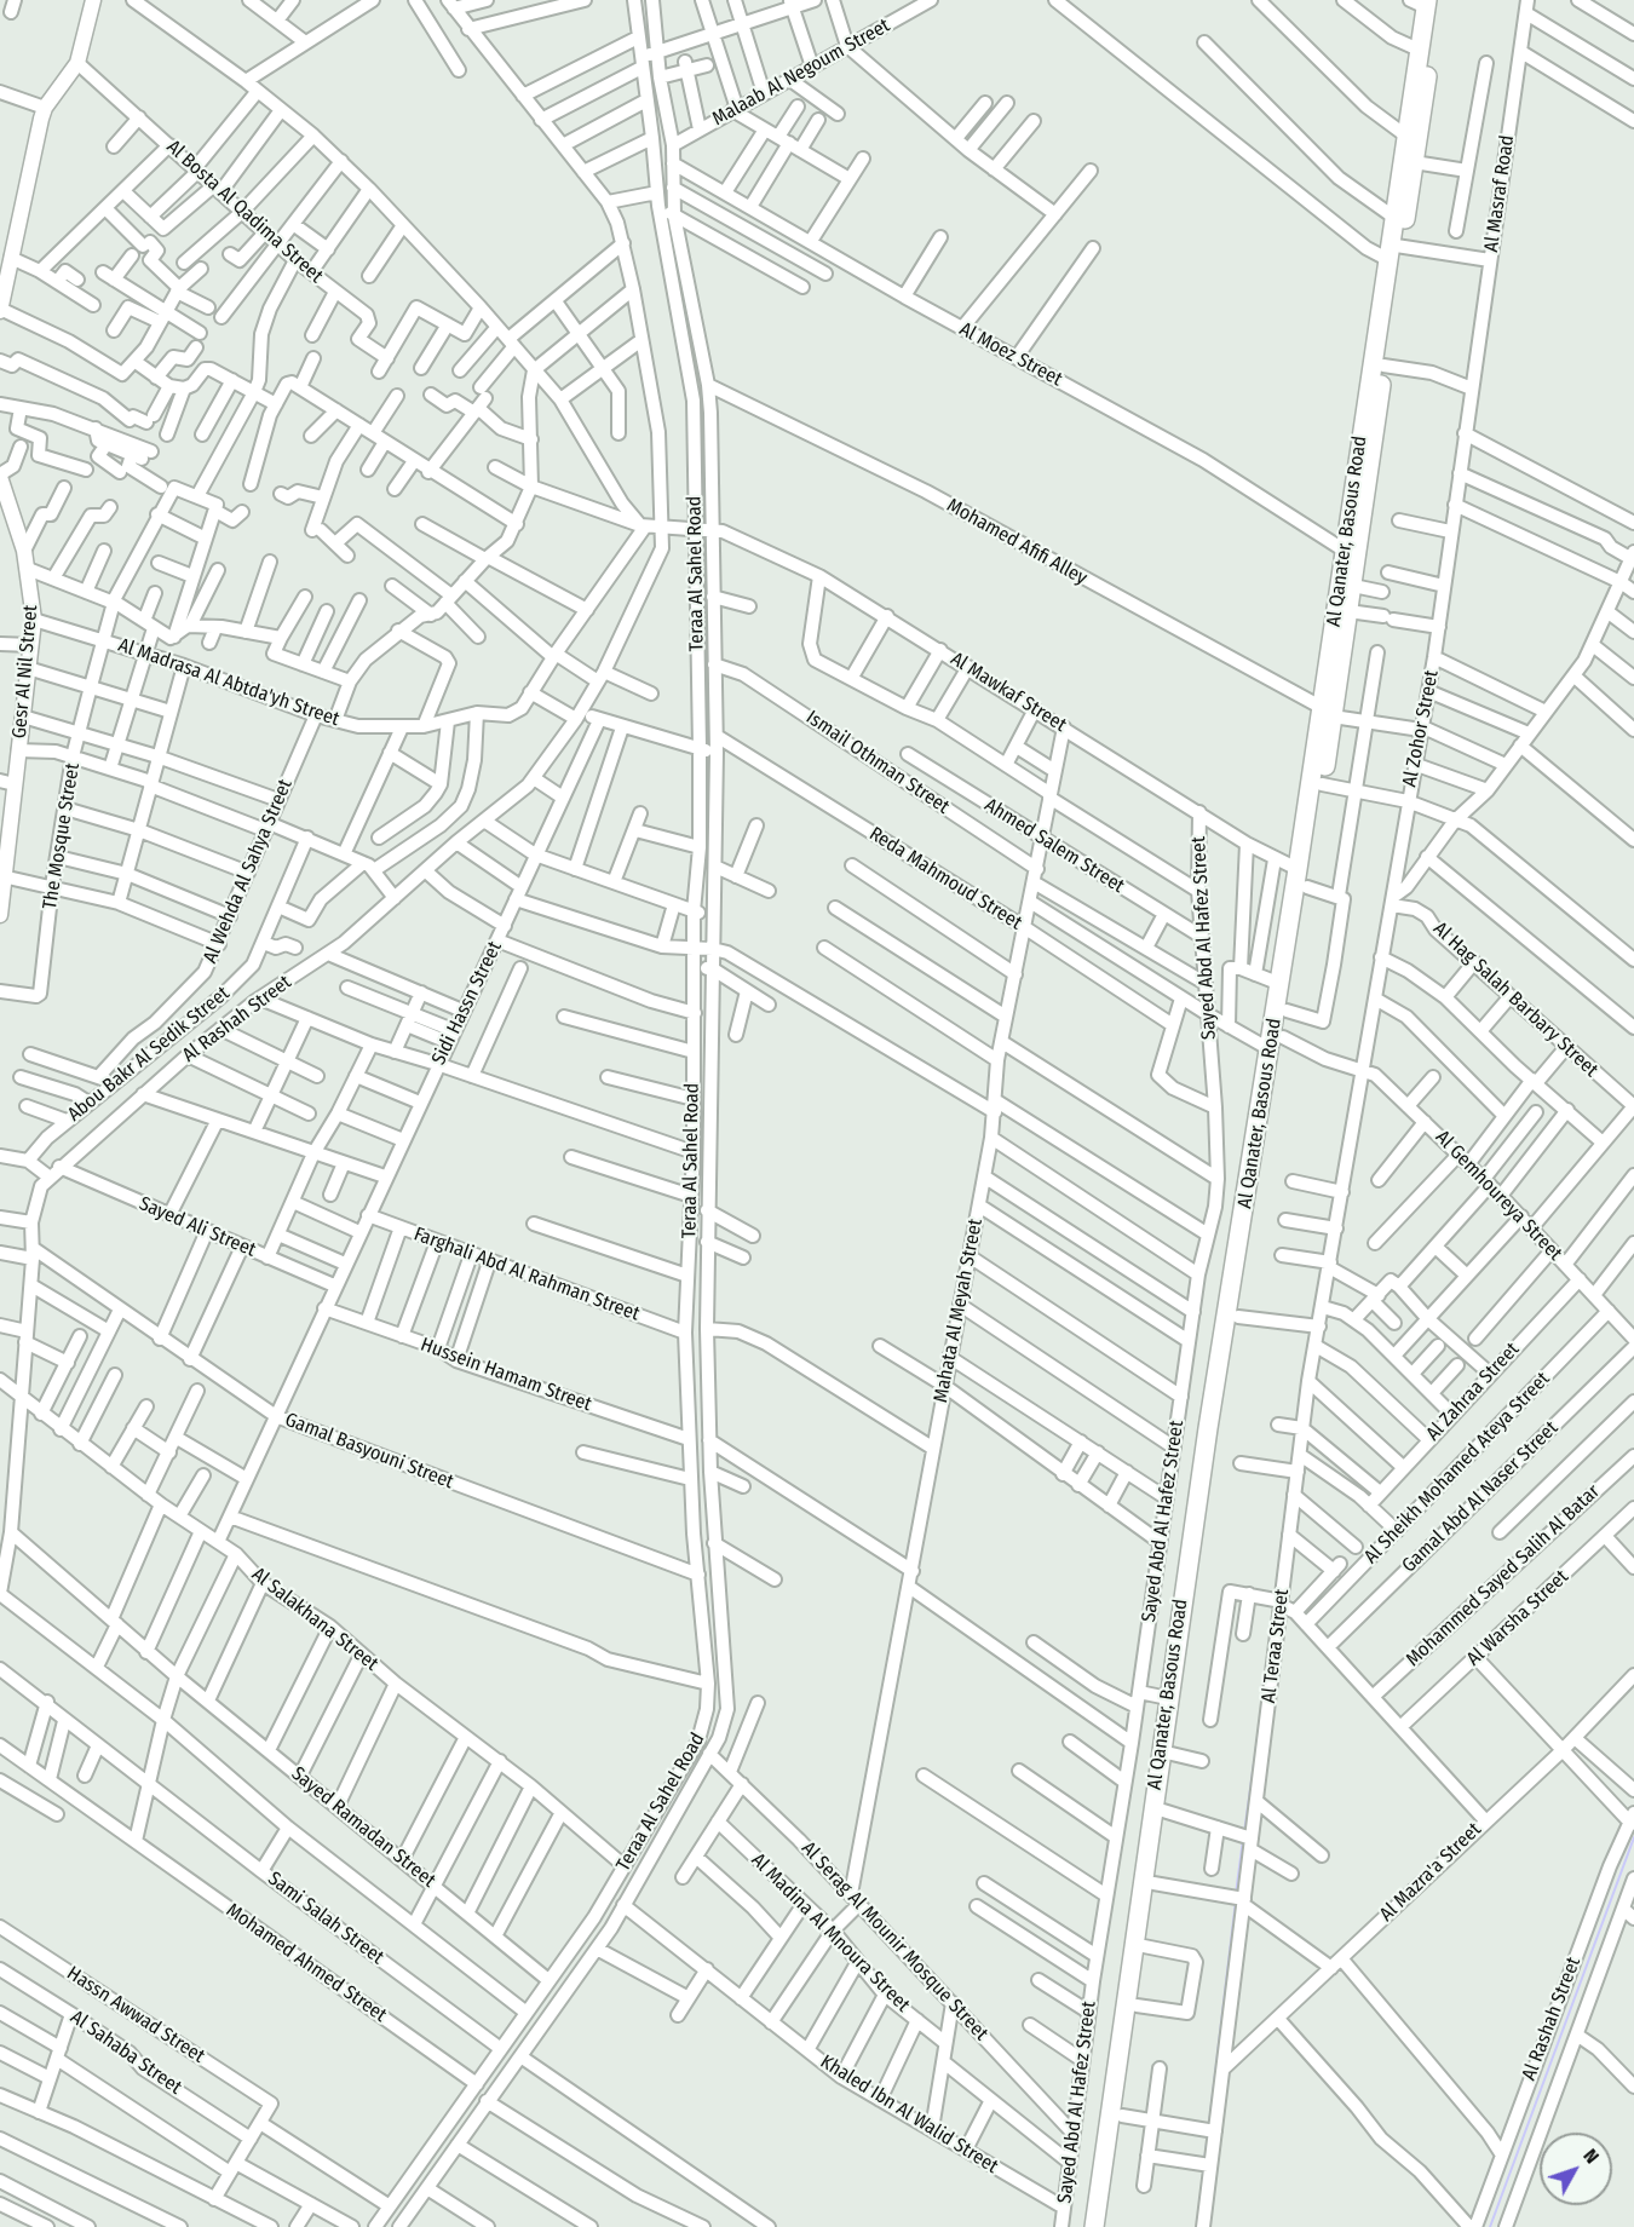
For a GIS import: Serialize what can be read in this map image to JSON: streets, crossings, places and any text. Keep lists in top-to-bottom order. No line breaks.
{"streets":{"main road":["Al Qanater, Basous Road"],"street":["Malaab Al Negoum Street","Al Masraf Road","Al Bosta Al Qadima Street","Al Moez Street","Mohamed Afifi Alley","Teraa Al Sahel Road","Gesr Al Nil Street","Al Madrasa Al Abtda'yh Street","Al Mawkaf Street","Al Zohor Street","Ismail Othman Street","The Mosque Street","Ahmed Salem Street","Al Wehda Al Sahya Street","Reda Mahmoud Street","Sayed Abd Al Hafez Street","Al Hag Salah Barbary Street","Sidi Hassn Street","Al Rashah Street","Abou Bakr Al Sedik Street","Al Gemhoureya Street","Sayed Ali Street","Farghali Abd Al Rahman Street","Mahata Al Meyah Street","Hussein Hamam Street","Al Zahraa Street","Gamal Basyouni Street","Al Sheikh Mohamed Ateya Street","Gamal Abd Al Naser Street","Mohammed Sayed Salih Al Batar","Al Warsha Street","Al Salakhana Street","Al Teraa Street","Sayed Ramadan Street","Al Mazra'a Street","Sami Salah Street","Al Madina Al Mnoura Street","Al Serag Al Mounir Mosque Street","Mohamed Ahmed Street","Hassn Awwad Street","Al Sahaba Street","Khaled Ibn Al Walid Street"]},"crossings":[["Malaab Al Negoum Street","Teraa Al Sahel Road"],["Al Masraf Road","Al Zohor Street"],["Al Moez Street","Al Qanater, Basous Road"],["Al Moez Street","Teraa Al Sahel Road"],["Al Qanater, Basous Road","Mohamed Afifi Alley"],["Al Qanater, Basous Road","Al Mawkaf Street"],["Mohamed Afifi Alley","Teraa Al Sahel Road"],["Teraa Al Sahel Road","Al Mawkaf Street"],["Teraa Al Sahel Road","Ismail Othman Street"],["Teraa Al Sahel Road","Reda Mahmoud Street"],["Teraa Al Sahel Road","Farghali Abd Al Rahman Street"],["Teraa Al Sahel Road","Hussein Hamam Street"],["Teraa Al Sahel Road","Gamal Basyouni Street"],["Teraa Al Sahel Road","Al Salakhana Street"],["Teraa Al Sahel Road","Sayed Ramadan Street"],["Teraa Al Sahel Road","Sami Salah Street"],["Teraa Al Sahel Road","Al Serag Al Mounir Mosque Street"],["Teraa Al Sahel Road","Mohamed Ahmed Street"],["Teraa Al Sahel Road","Khaled Ibn Al Walid Street"],["Gesr Al Nil Street","Al Madrasa Al Abtda'yh Street"],["Al Madrasa Al Abtda'yh Street","Al Mawkaf Street"],["Al Madrasa Al Abtda'yh Street","The Mosque Street"],["Al Madrasa Al Abtda'yh Street","Al Wehda Al Sahya Street"],["Al Mawkaf Street","Sayed Abd Al Hafez Street"],["Al Mawkaf Street","Al Rashah Street"],["Al Mawkaf Street","Mahata Al Meyah Street"],["Al Zohor Street","Al Hag Salah Barbary Street"],["Al Zohor Street","Al Gemhoureya Street"],["Al Zohor Street","Al Teraa Street"],["Ismail Othman Street","Sayed Abd Al Hafez Street"],["Ismail Othman Street","Mahata Al Meyah Street"],["Ahmed Salem Street","Sayed Abd Al Hafez Street"],["Ahmed Salem Street","Mahata Al Meyah Street"],["Al Wehda Al Sahya Street","Abou Bakr Al Sedik Street"],["Reda Mahmoud Street","Mahata Al Meyah Street"],["Sayed Abd Al Hafez Street","Al Serag Al Mounir Mosque Street"],["Sayed Abd Al Hafez Street","Khaled Ibn Al Walid Street"],["Sidi Hassn Street","Sayed Ali Street"],["Sidi Hassn Street","Farghali Abd Al Rahman Street"],["Sidi Hassn Street","Hussein Hamam Street"],["Sidi Hassn Street","Gamal Basyouni Street"],["Sidi Hassn Street","Al Salakhana Street"],["Al Rashah Street","Sayed Ali Street"],["Al Rashah Street","Gamal Basyouni Street"],["Al Rashah Street","Al Salakhana Street"],["Al Rashah Street","Sayed Ramadan Street"],["Al Gemhoureya Street","Al Zahraa Street"],["Al Gemhoureya Street","Al Sheikh Mohamed Ateya Street"],["Al Gemhoureya Street","Al Teraa Street"],["Mahata Al Meyah Street","Al Serag Al Mounir Mosque Street"],["Al Teraa Street","Al Mazra'a Street"]],"north":"top right"}
